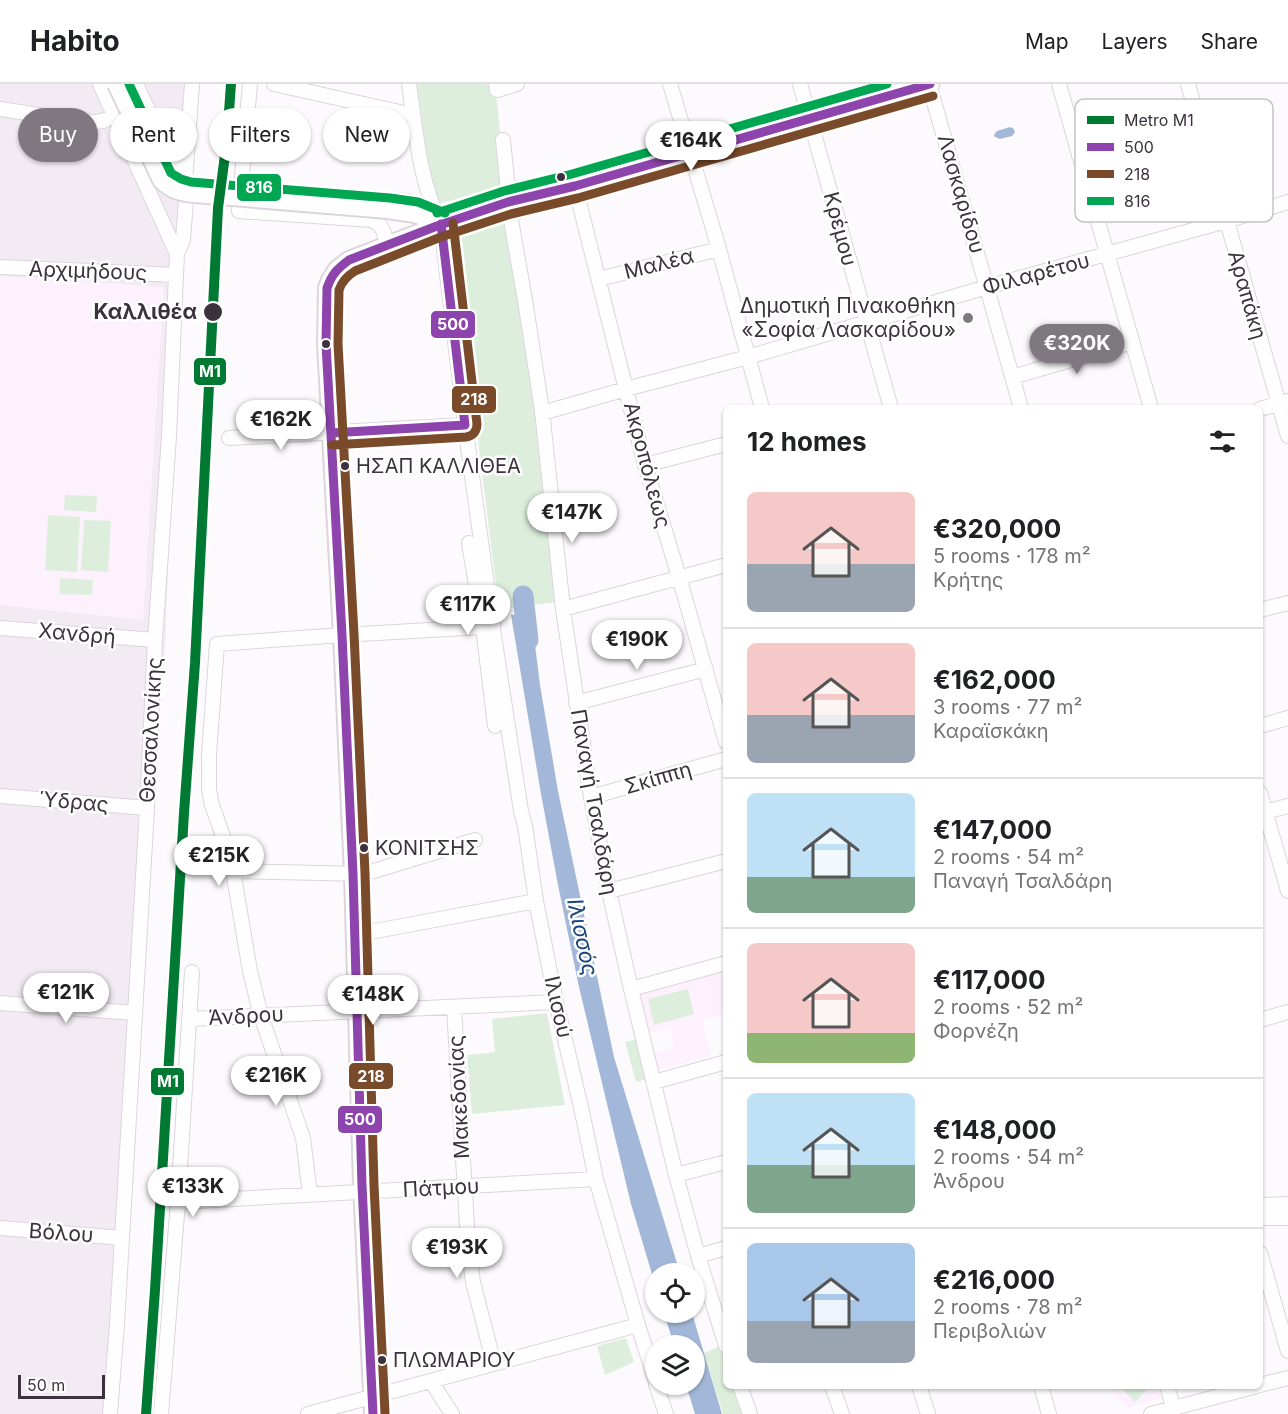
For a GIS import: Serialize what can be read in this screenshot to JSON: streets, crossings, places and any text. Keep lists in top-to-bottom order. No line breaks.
{"streets":{"street":["Λασκαρίδου","Κρέμου","Μαλέα","Αρχιμήδους","Φιλαρέτου","Αραπάκη","Ακροπόλεως","Χανδρή","Θεσσαλονίκης","Σκίππη","Ύδρας","Παναγή Τσαλδάρη","Ιλισού","Άνδρου","Μακεδονίας","Πάτμου","Βόλου"]},"crossings":[["Λασκαρίδου","Φιλαρέτου"],["Κρέμου","Φιλαρέτου"],["Μαλέα","Ακροπόλεως"],["Αρχιμήδους","Θεσσαλονίκης"],["Φιλαρέτου","Ακροπόλεως"],["Φιλαρέτου","Παναγή Τσαλδάρη"],["Χανδρή","Θεσσαλονίκης"],["Θεσσαλονίκης","Ύδρας"],["Θεσσαλονίκης","Βόλου"],["Σκίππη","Παναγή Τσαλδάρη"],["Ιλισού","Άνδρου"],["Ιλισού","Πάτμου"],["Άνδρου","Μακεδονίας"],["Μακεδονίας","Πάτμου"]],"water":["Ιλισσός"],"places":["Καλλιθέα","Δημοτική Πινακοθήκη «Σοφία Λασκαρίδου»","ΗΣΑΠ ΚΑΛΛΙΘΕΑ","ΚΟΝΙΤΣΗΣ","ΠΛΩΜΑΡΙΟΥ"],"lines":["metro line Μ1","transit line 500","transit line 816","transit line 218"],"legend":["Metro Μ1","500","218","816"],"scale_bar":"50 m","page":{"header":"Habito","nav":["Map","Layers","Share"],"chip":["Buy","Rent","Filters","New"],"price":["€164K","€320K","€162K","€147K","€117K","€190K","€215K","€121K","€148K","€216K","€133K","€193K"],"heading":"12 homes","list":[{"name":"€320,000","note":"5 rooms · 178 m² · Κρήτης"},{"name":"€162,000","note":"3 rooms · 77 m² · Καραϊσκάκη"},{"name":"€147,000","note":"2 rooms · 54 m² · Παναγή Τσαλδάρη"},{"name":"€117,000","note":"2 rooms · 52 m² · Φορνέζη"},{"name":"€148,000","note":"2 rooms · 54 m² · Άνδρου"},{"name":"€216,000","note":"2 rooms · 78 m² · Περιβολιών"}],"scale":"50 m"}}
